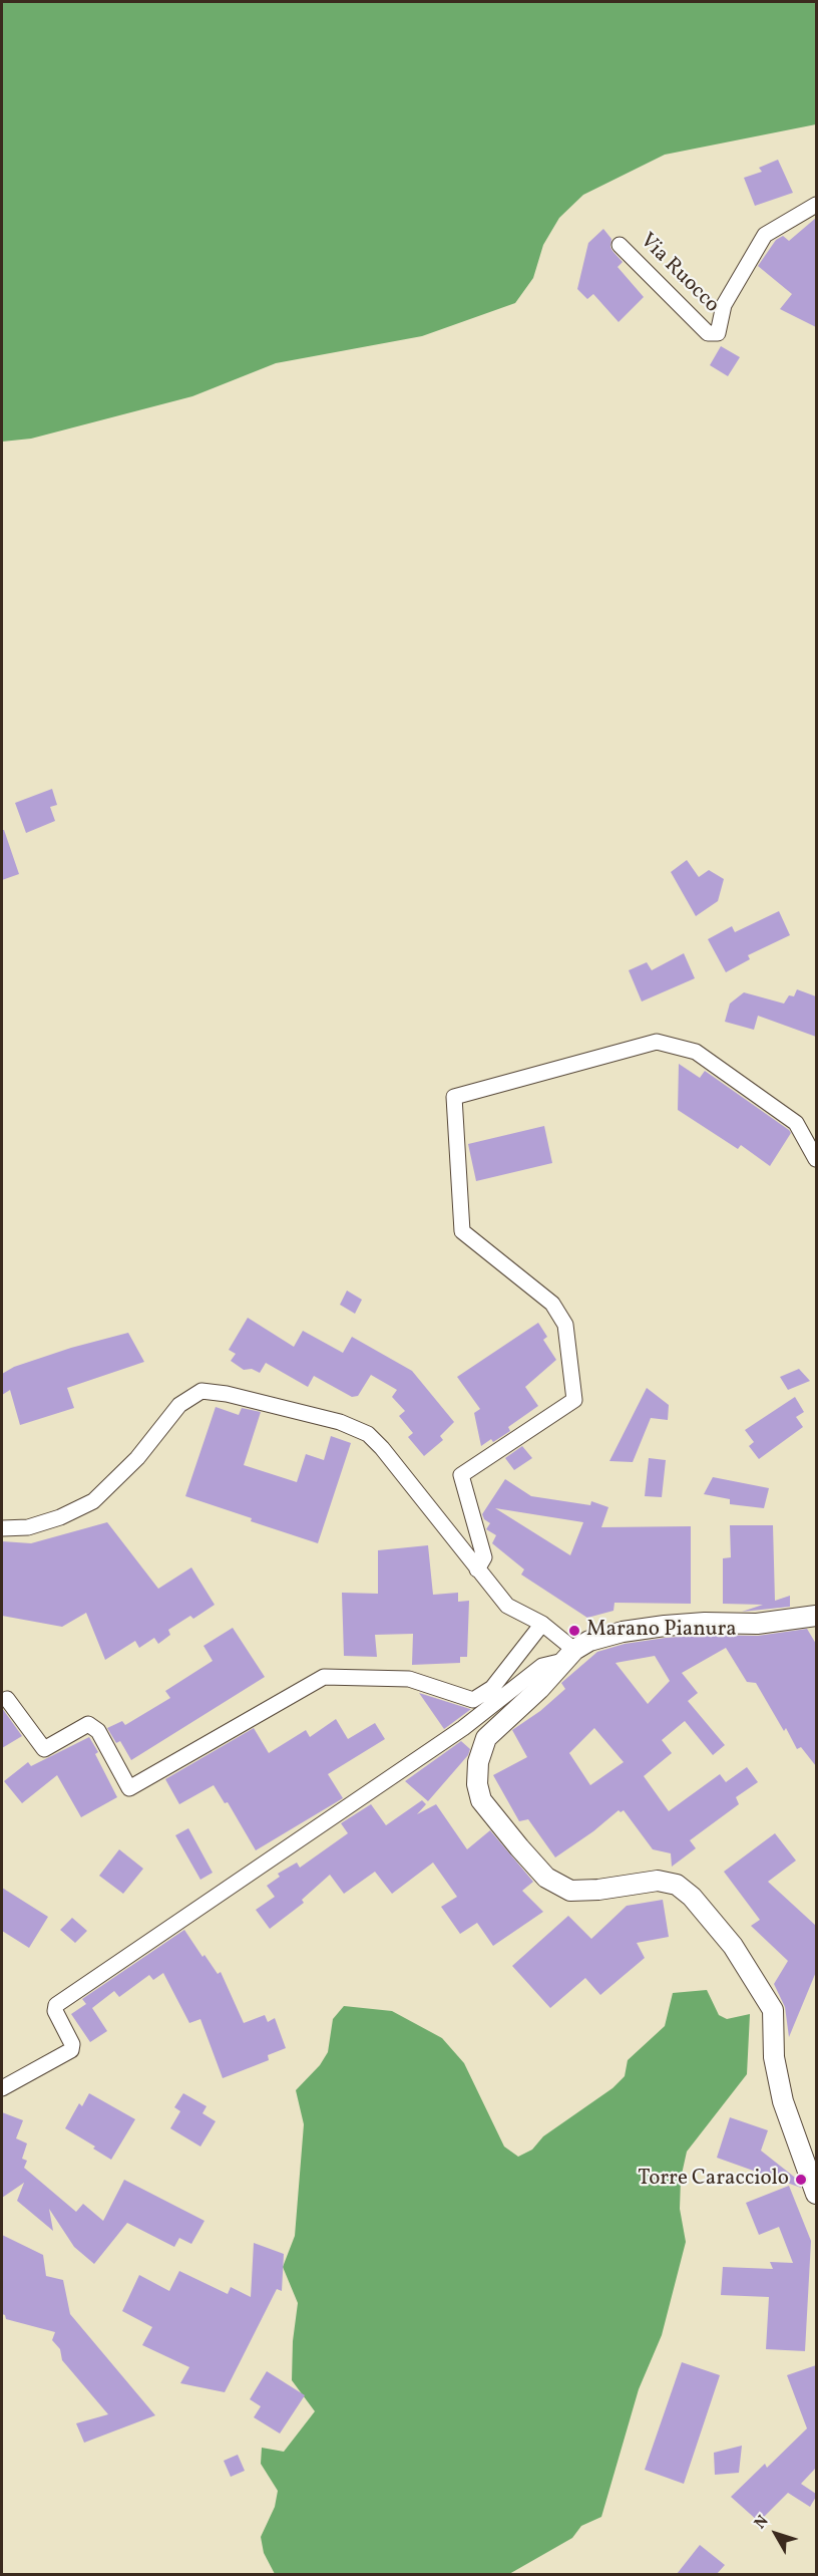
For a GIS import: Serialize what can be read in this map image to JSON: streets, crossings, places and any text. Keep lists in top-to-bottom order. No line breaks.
{"streets":{"street":["Via Ruocco"]},"places":["Marano Pianura","Torre Caracciolo"],"north":"top left"}
